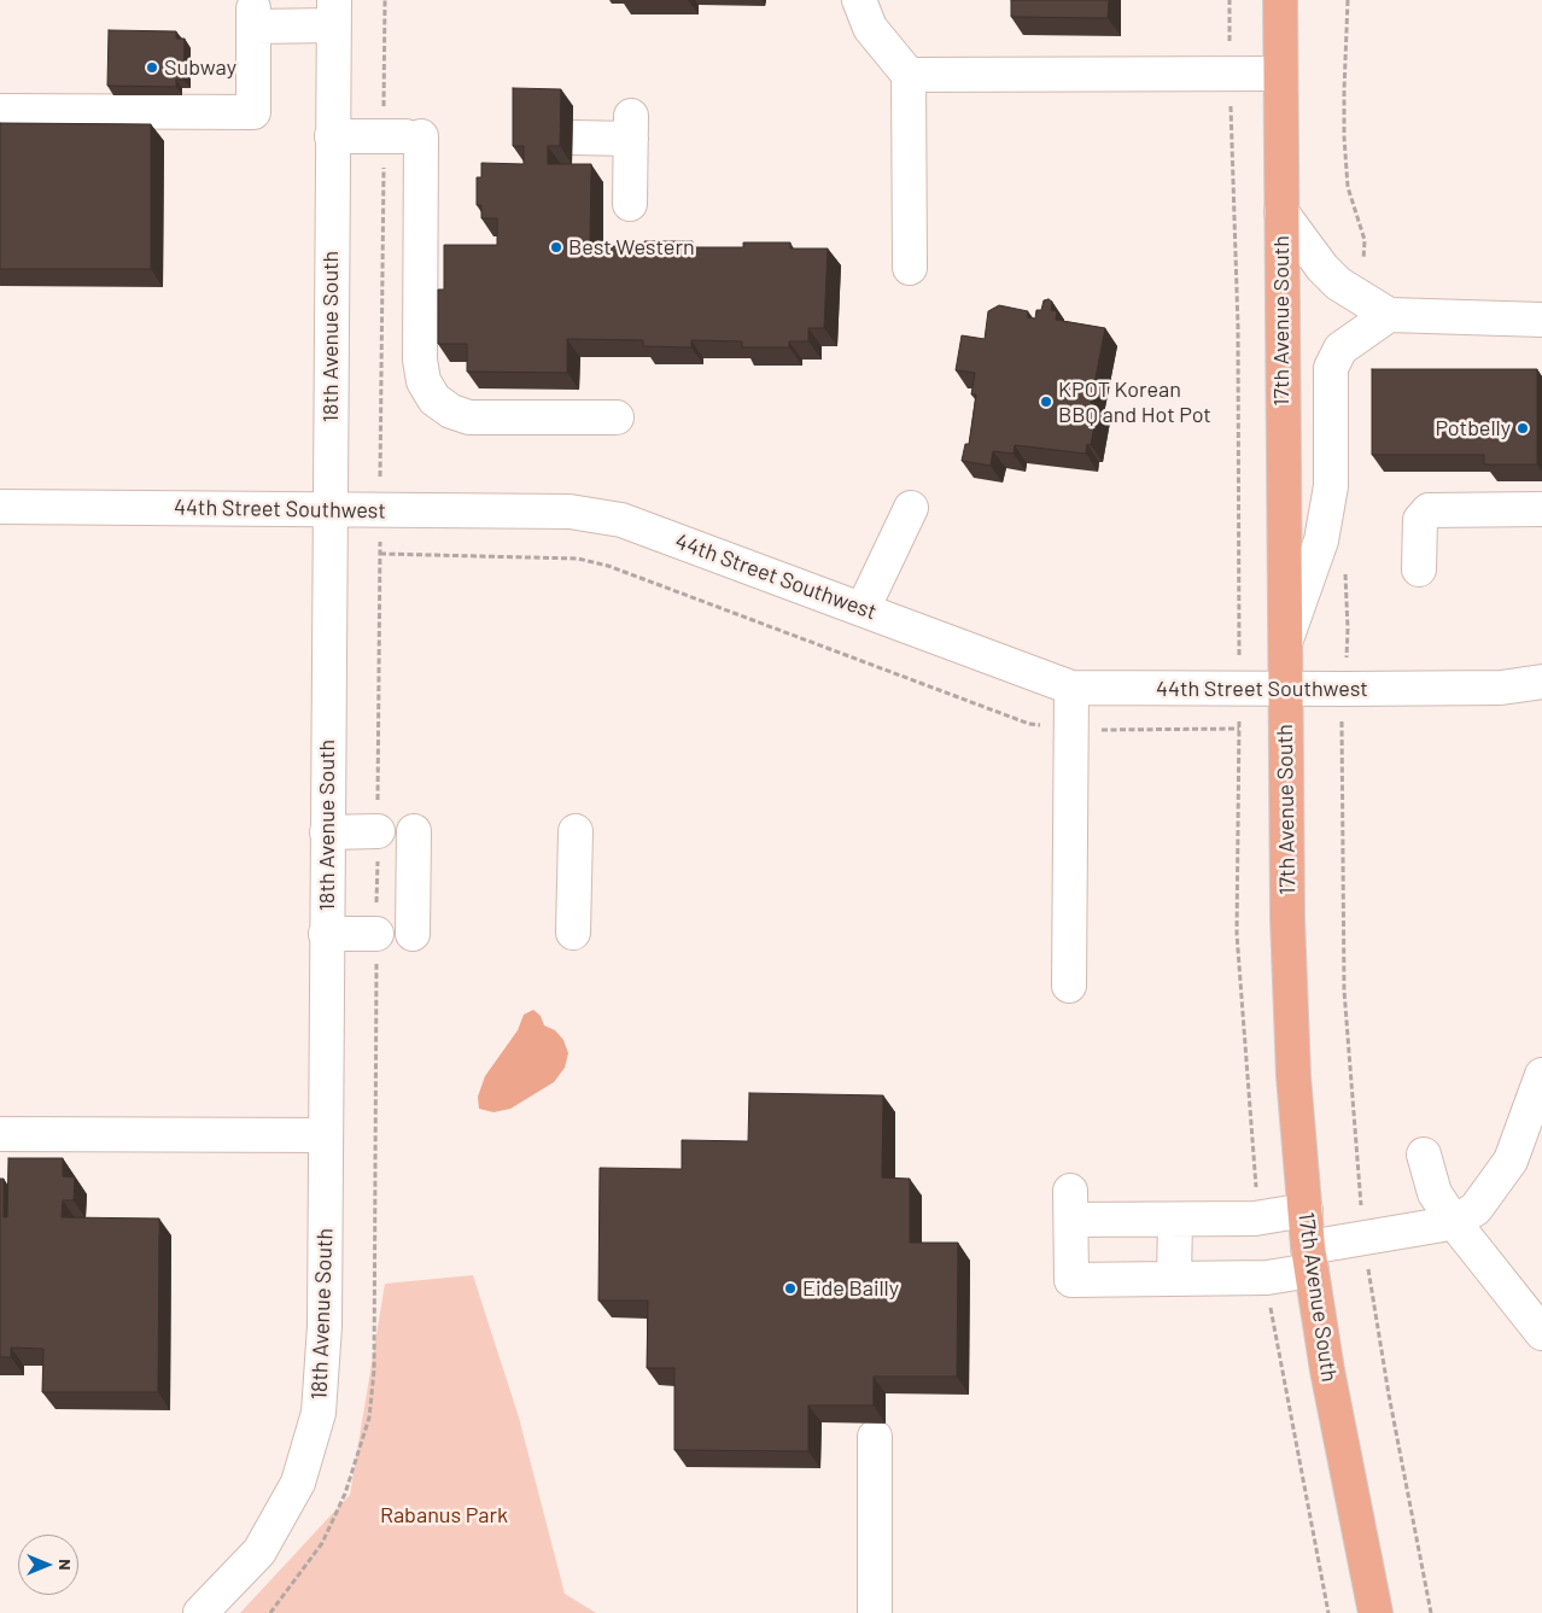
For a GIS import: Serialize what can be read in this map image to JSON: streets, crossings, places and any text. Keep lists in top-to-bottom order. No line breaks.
{"streets":{"main road":["17th Avenue South"],"street":["18th Avenue South","44th Street Southwest"]},"crossings":[["17th Avenue South","44th Street Southwest"],["18th Avenue South","44th Street Southwest"]],"parks":["Rabanus Park"],"places":["Subway","Best Western","KPOT Korean BBQ and Hot Pot","Potbelly","Eide Bailly"],"north":"right"}
